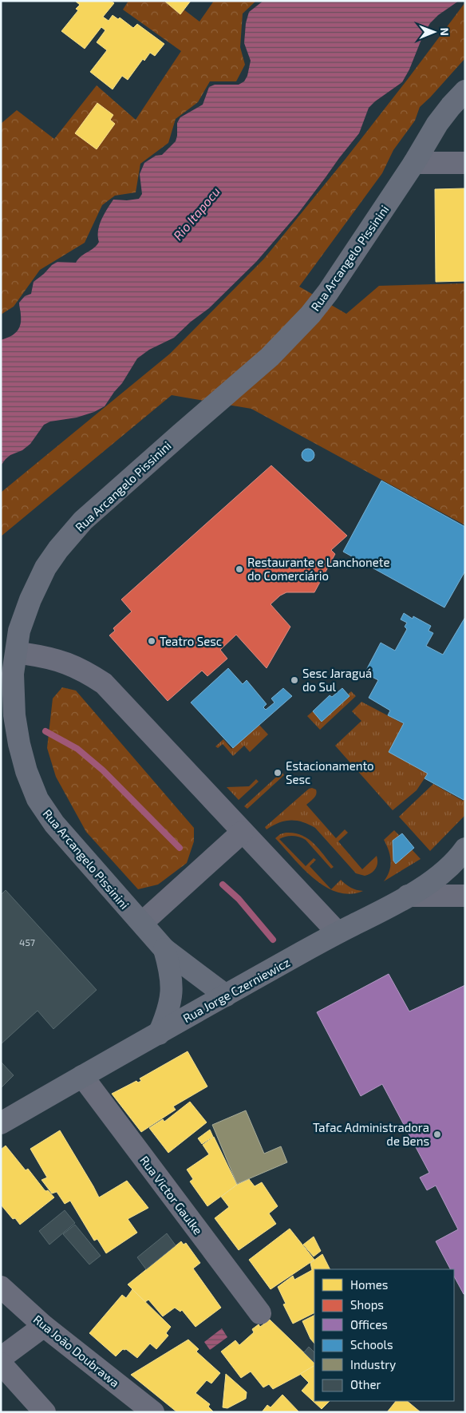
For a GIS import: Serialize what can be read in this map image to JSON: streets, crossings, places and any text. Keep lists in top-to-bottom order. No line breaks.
{"streets":{"main road":["Rua Arcangelo Pissinini","Rua Jorge Czerniewicz"],"street":["Rua Victor Gaulke","Rua João Doubrawa"]},"crossings":[["Rua Arcangelo Pissinini","Rua Jorge Czerniewicz"],["Rua Jorge Czerniewicz","Rua Victor Gaulke"]],"water":["Rio Itapocu"],"places":["Restaurante e Lanchonete do Comerciário","Teatro Sesc","Sesc Jaraguá do Sul","Estacionamento Sesc","Tafac Administradora de Bens"],"house_numbers":["457"],"legend":["Homes","Shops","Offices","Schools","Industry","Other"],"north":"right"}
